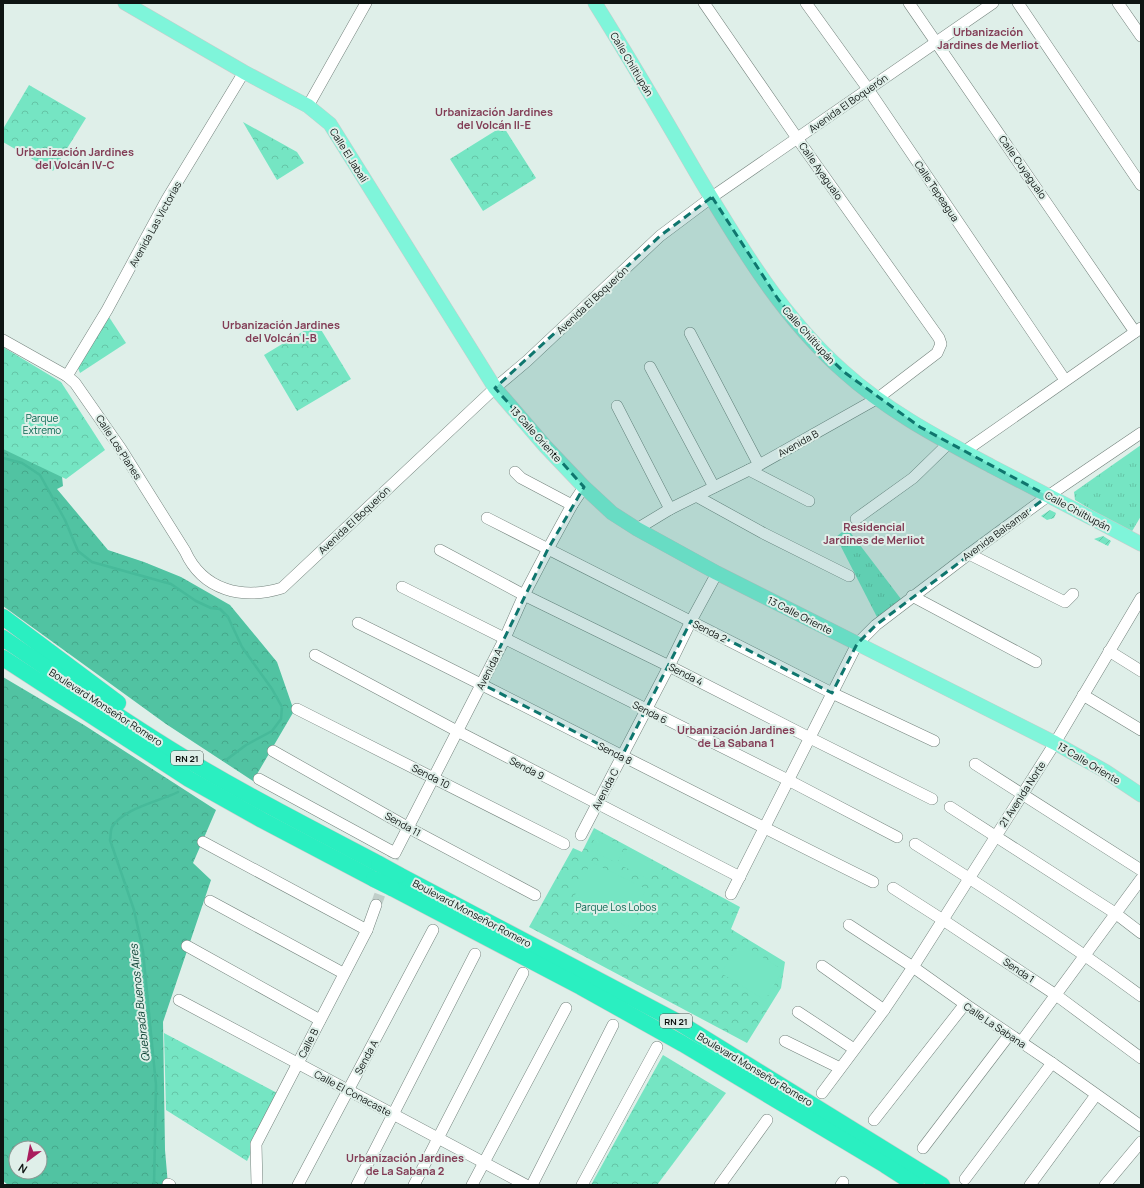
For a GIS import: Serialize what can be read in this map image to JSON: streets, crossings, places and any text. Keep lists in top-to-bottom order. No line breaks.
{"streets":{"highway":["Boulevard Monseñor Romero","RN 21"],"main road":["Calle Chiltiupán","Calle El Jabalí","13 Calle Oriente"],"street":["Avenida El Boquerón","Calle Cuyagualo","Calle Ayagualo","Calle Tepeagua","Avenida Las Victorias","Avenida B","Calle Los Planes","Avenida Balsamar","Senda 2","Avenida A","Senda 4","Senda 6","Senda 8","Senda 9","Senda 10","Avenida C","21 Avenida Norte","Senda 11","Senda 1","Calle La Sabana","Calle B","Senda A","Calle El Conacaste"]},"crossings":[["Calle Chiltiupán","Avenida El Boquerón"],["Calle Chiltiupán","Avenida B"],["Calle Chiltiupán","Avenida Balsamar"],["Avenida El Boquerón","Calle El Jabalí"],["Avenida El Boquerón","Calle Cuyagualo"],["Avenida El Boquerón","Calle Ayagualo"],["Avenida El Boquerón","Calle Tepeagua"],["Avenida El Boquerón","13 Calle Oriente"],["Avenida El Boquerón","Calle Los Planes"],["Calle El Jabalí","Avenida Las Victorias"],["Calle El Jabalí","13 Calle Oriente"],["Calle Ayagualo","Avenida B"],["Avenida Las Victorias","Calle Los Planes"],["13 Calle Oriente","Avenida B"],["13 Calle Oriente","Avenida Balsamar"],["13 Calle Oriente","Avenida A"],["13 Calle Oriente","Avenida C"],["13 Calle Oriente","21 Avenida Norte"],["Senda 2","Avenida A"],["Senda 2","Avenida C"],["Avenida A","Senda 4"],["Avenida A","Senda 6"],["Avenida A","Senda 8"],["Avenida A","Senda 9"],["Avenida A","Senda 10"],["Avenida A","Senda 11"],["Senda 4","Avenida C"],["Senda 6","Avenida C"],["Senda 8","Avenida C"],["Senda 9","Avenida C"],["21 Avenida Norte","Senda 1"],["21 Avenida Norte","Calle La Sabana"],["Calle B","Calle El Conacaste"],["Senda A","Calle El Conacaste"]],"districts":["Urbanización Jardines de Merliot","Urbanización Jardines del Volcán II-E","Urbanización Jardines del Volcán IV-C","Urbanización Jardines del Volcán I-B","Residencial Jardines de Merliot","Urbanización Jardines de La Sabana 1","Urbanización Jardines de La Sabana 2"],"water":["Quebrada Buenos Aires"],"parks":["Parque Extremo","Parque Los Lobos"],"north":"bottom left"}
